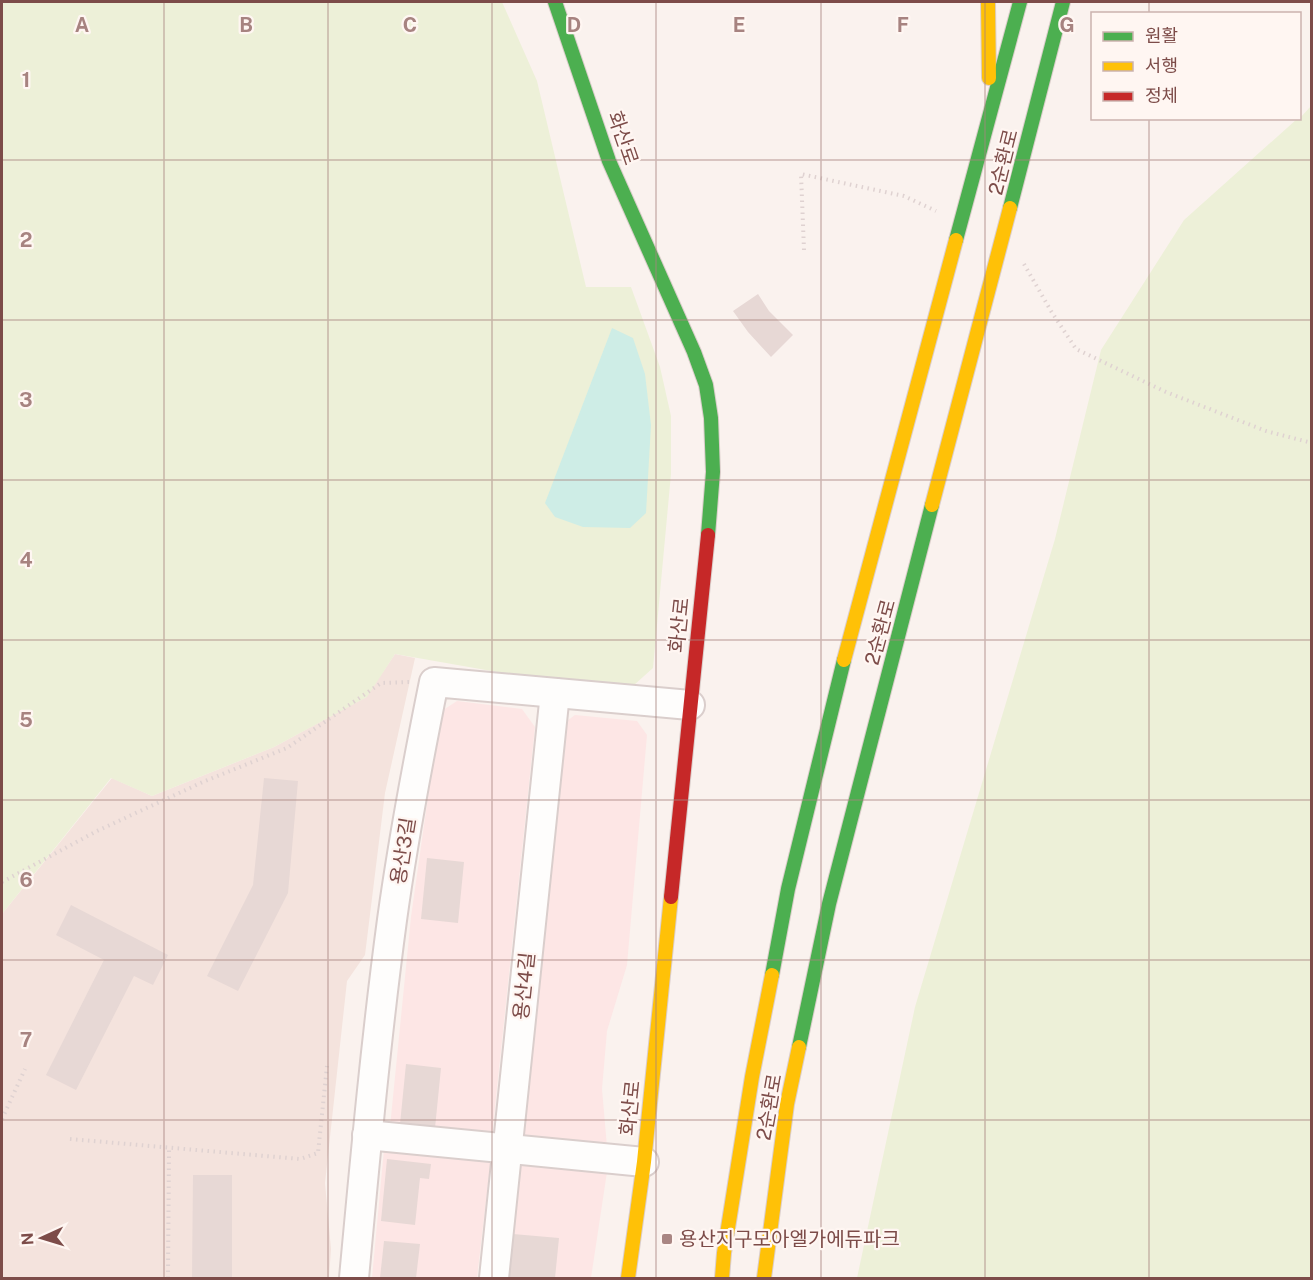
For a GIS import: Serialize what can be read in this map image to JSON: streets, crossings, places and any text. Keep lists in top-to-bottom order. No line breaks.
{"streets":{"main road":["화산로","2순환로"],"street":["용산3길","용산4길"]},"places":{"transit":["용산지구모아엘가에듀파크"]},"legend":["원활","서행","정체"],"north":"left","grid":{"columns":["A","B","C","D","E","F","G"],"rows":["1","2","3","4","5","6","7"]}}
